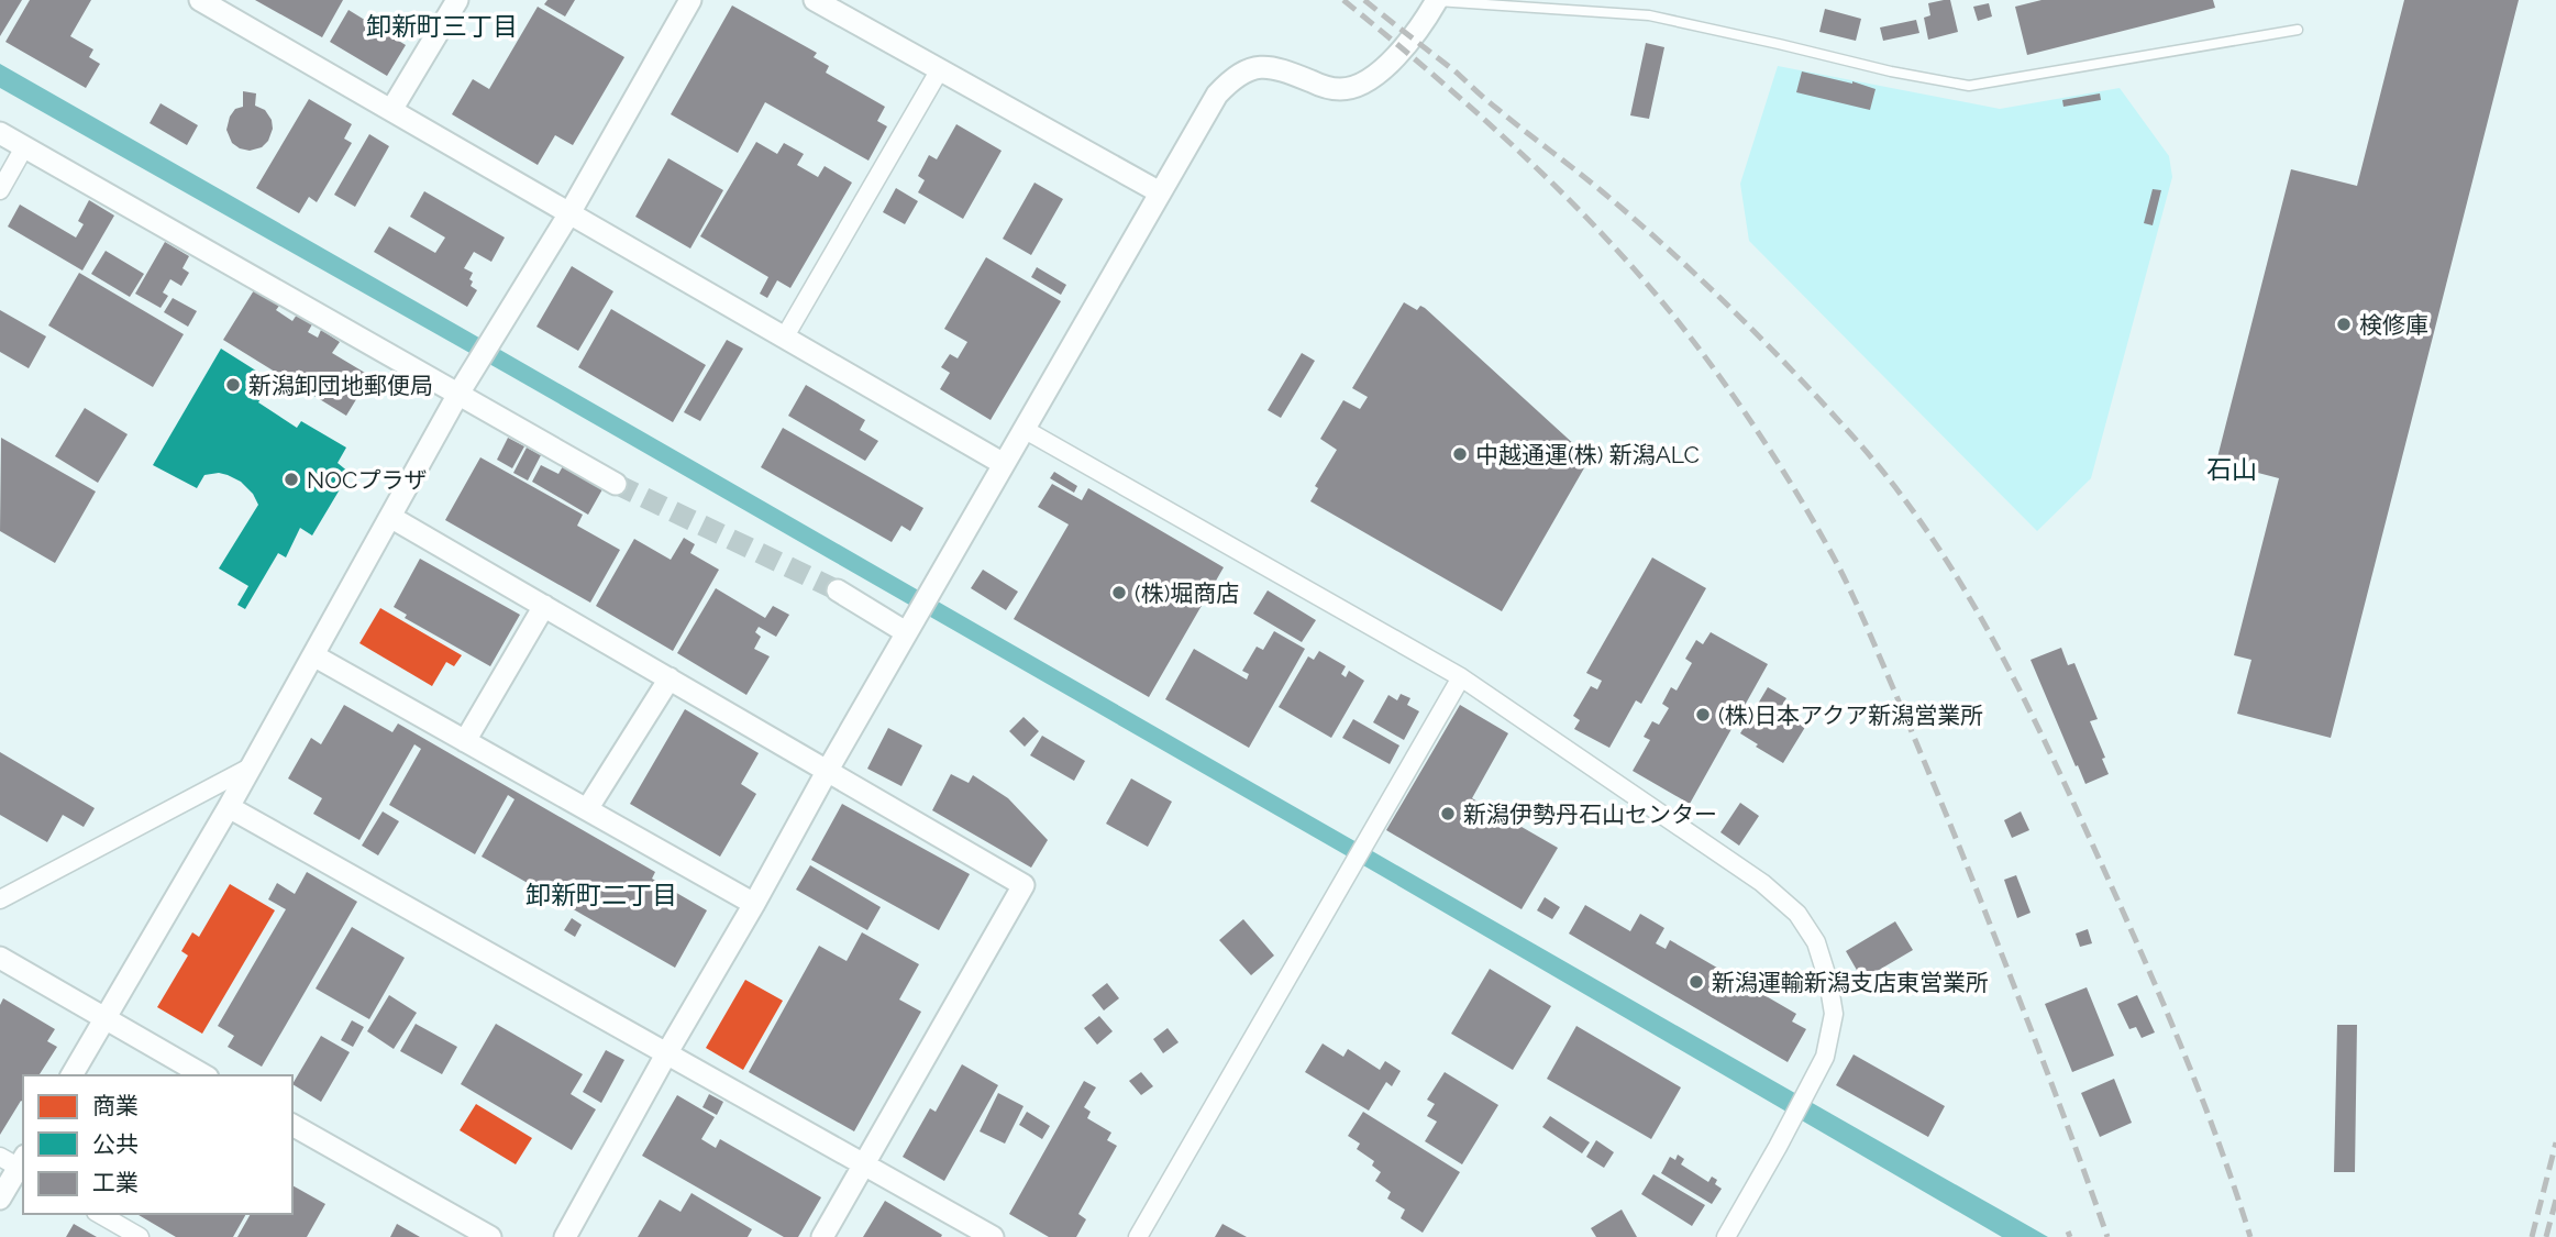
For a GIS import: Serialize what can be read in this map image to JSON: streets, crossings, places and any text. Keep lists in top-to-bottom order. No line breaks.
{"districts":["卸新町三丁目","石山","卸新町二丁目"],"places":["検修庫","新潟卸団地郵便局","中越通運(株) 新潟ALC","NOCプラザ","(株)堀商店","(株)日本アクア新潟営業所","新潟伊勢丹石山センター","新潟運輸新潟支店東営業所"],"legend":["商業","公共","工業"]}
